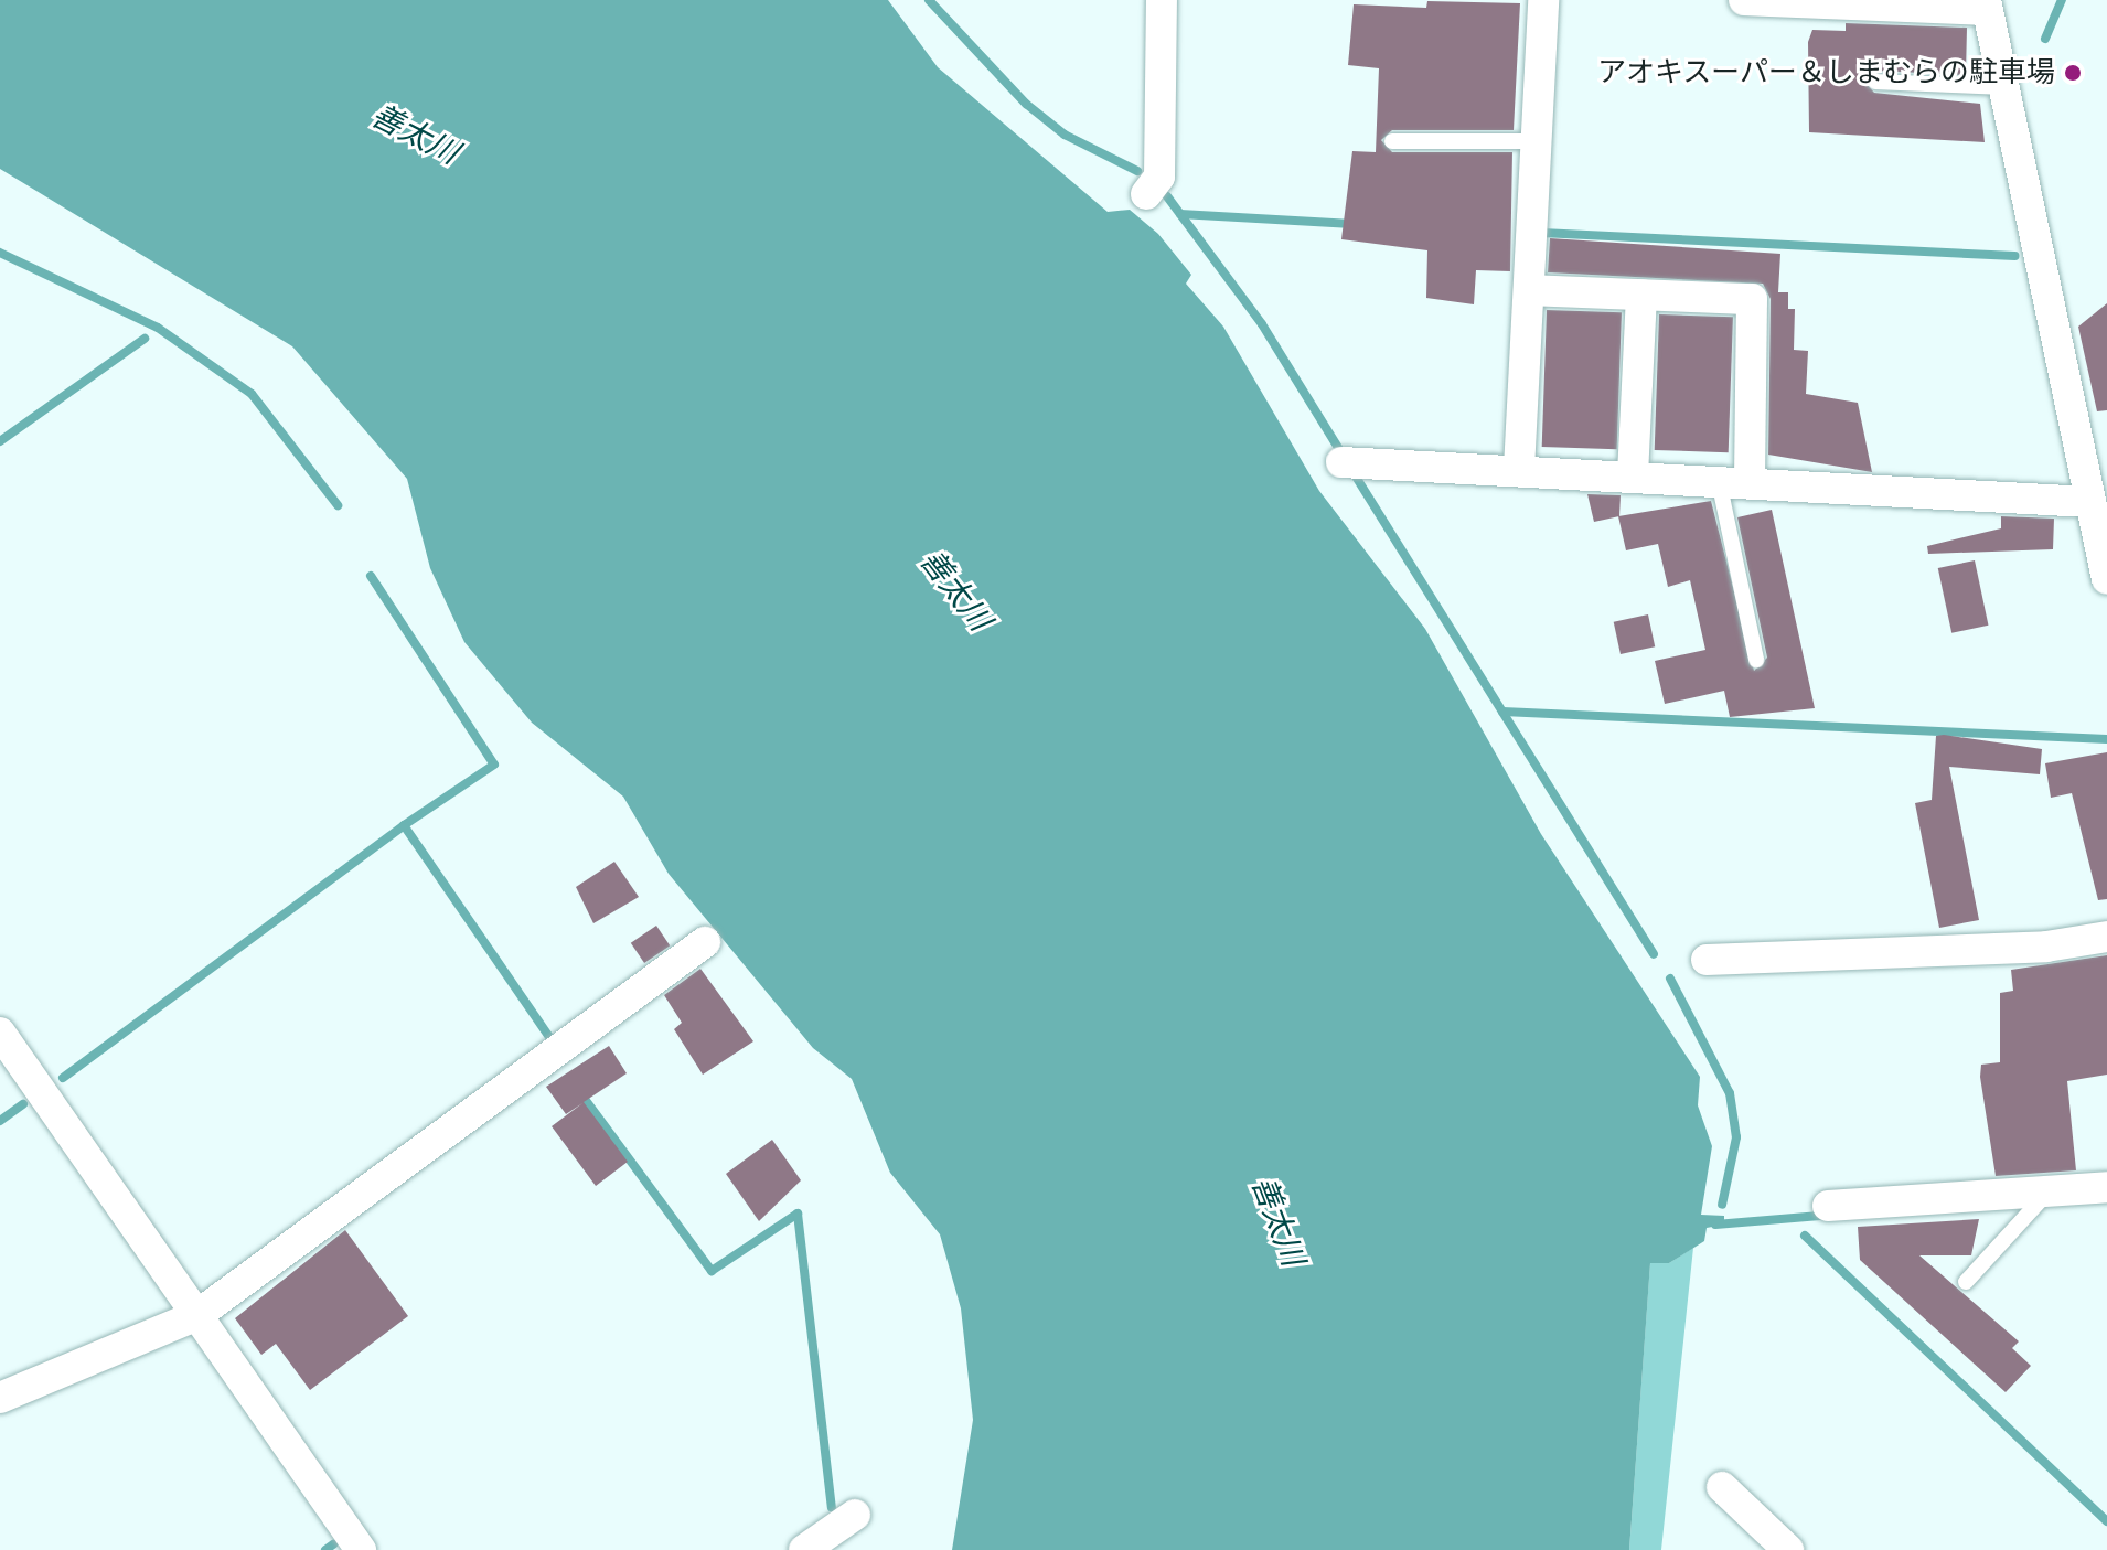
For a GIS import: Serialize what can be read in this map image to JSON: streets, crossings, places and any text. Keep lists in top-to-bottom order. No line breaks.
{"water":["善太川"],"places":["アオキスーパー＆しまむらの駐車場"]}
